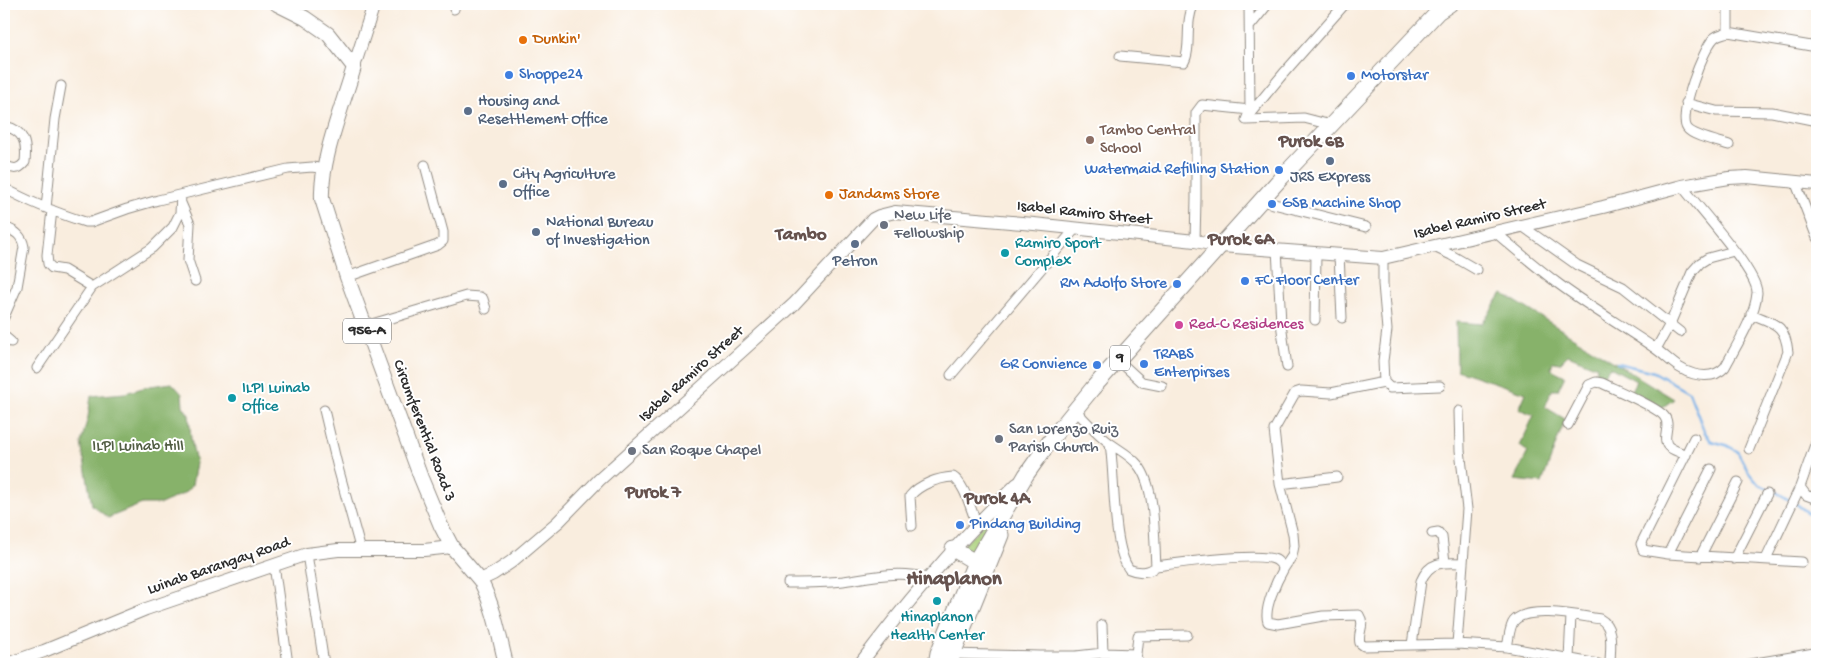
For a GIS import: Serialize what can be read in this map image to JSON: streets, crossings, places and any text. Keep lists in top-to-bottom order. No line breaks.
{"streets":{"highway":["9"],"main road":["956-A","Circumferential Road 3"],"street":["Isabel Ramiro Street","Luinab Barangay Road"]},"crossings":[["Isabel Ramiro Street","9"],["Isabel Ramiro Street","Circumferential Road 3"],["Circumferential Road 3","Luinab Barangay Road"]],"districts":["Purok 6B","Tambo","Purok 6A","Purok 7","Purok 4A","Hinaplanon"],"parks":["ILPI Luinab Hill"],"places":["Dunkin'","Shoppe24","Motorstar","Housing and Resettlement Office","Tambo Central School","JRS Express","Watermaid Refilling Station","City Agriculture Office","Jandams Store","GSB Machine Shop","New Life Fellowship","National Bureau of Investigation","Petron","Ramiro Sport Complex","FC Floor Center","RM Adolfo Store","Red-C Residences","TRABS Enterpirses","GR Convience","ILPI Luinab Office","San Lorenzo Ruiz Parish Church","San Roque Chapel","Pindang Building","Hinaplanon Health Center"]}
